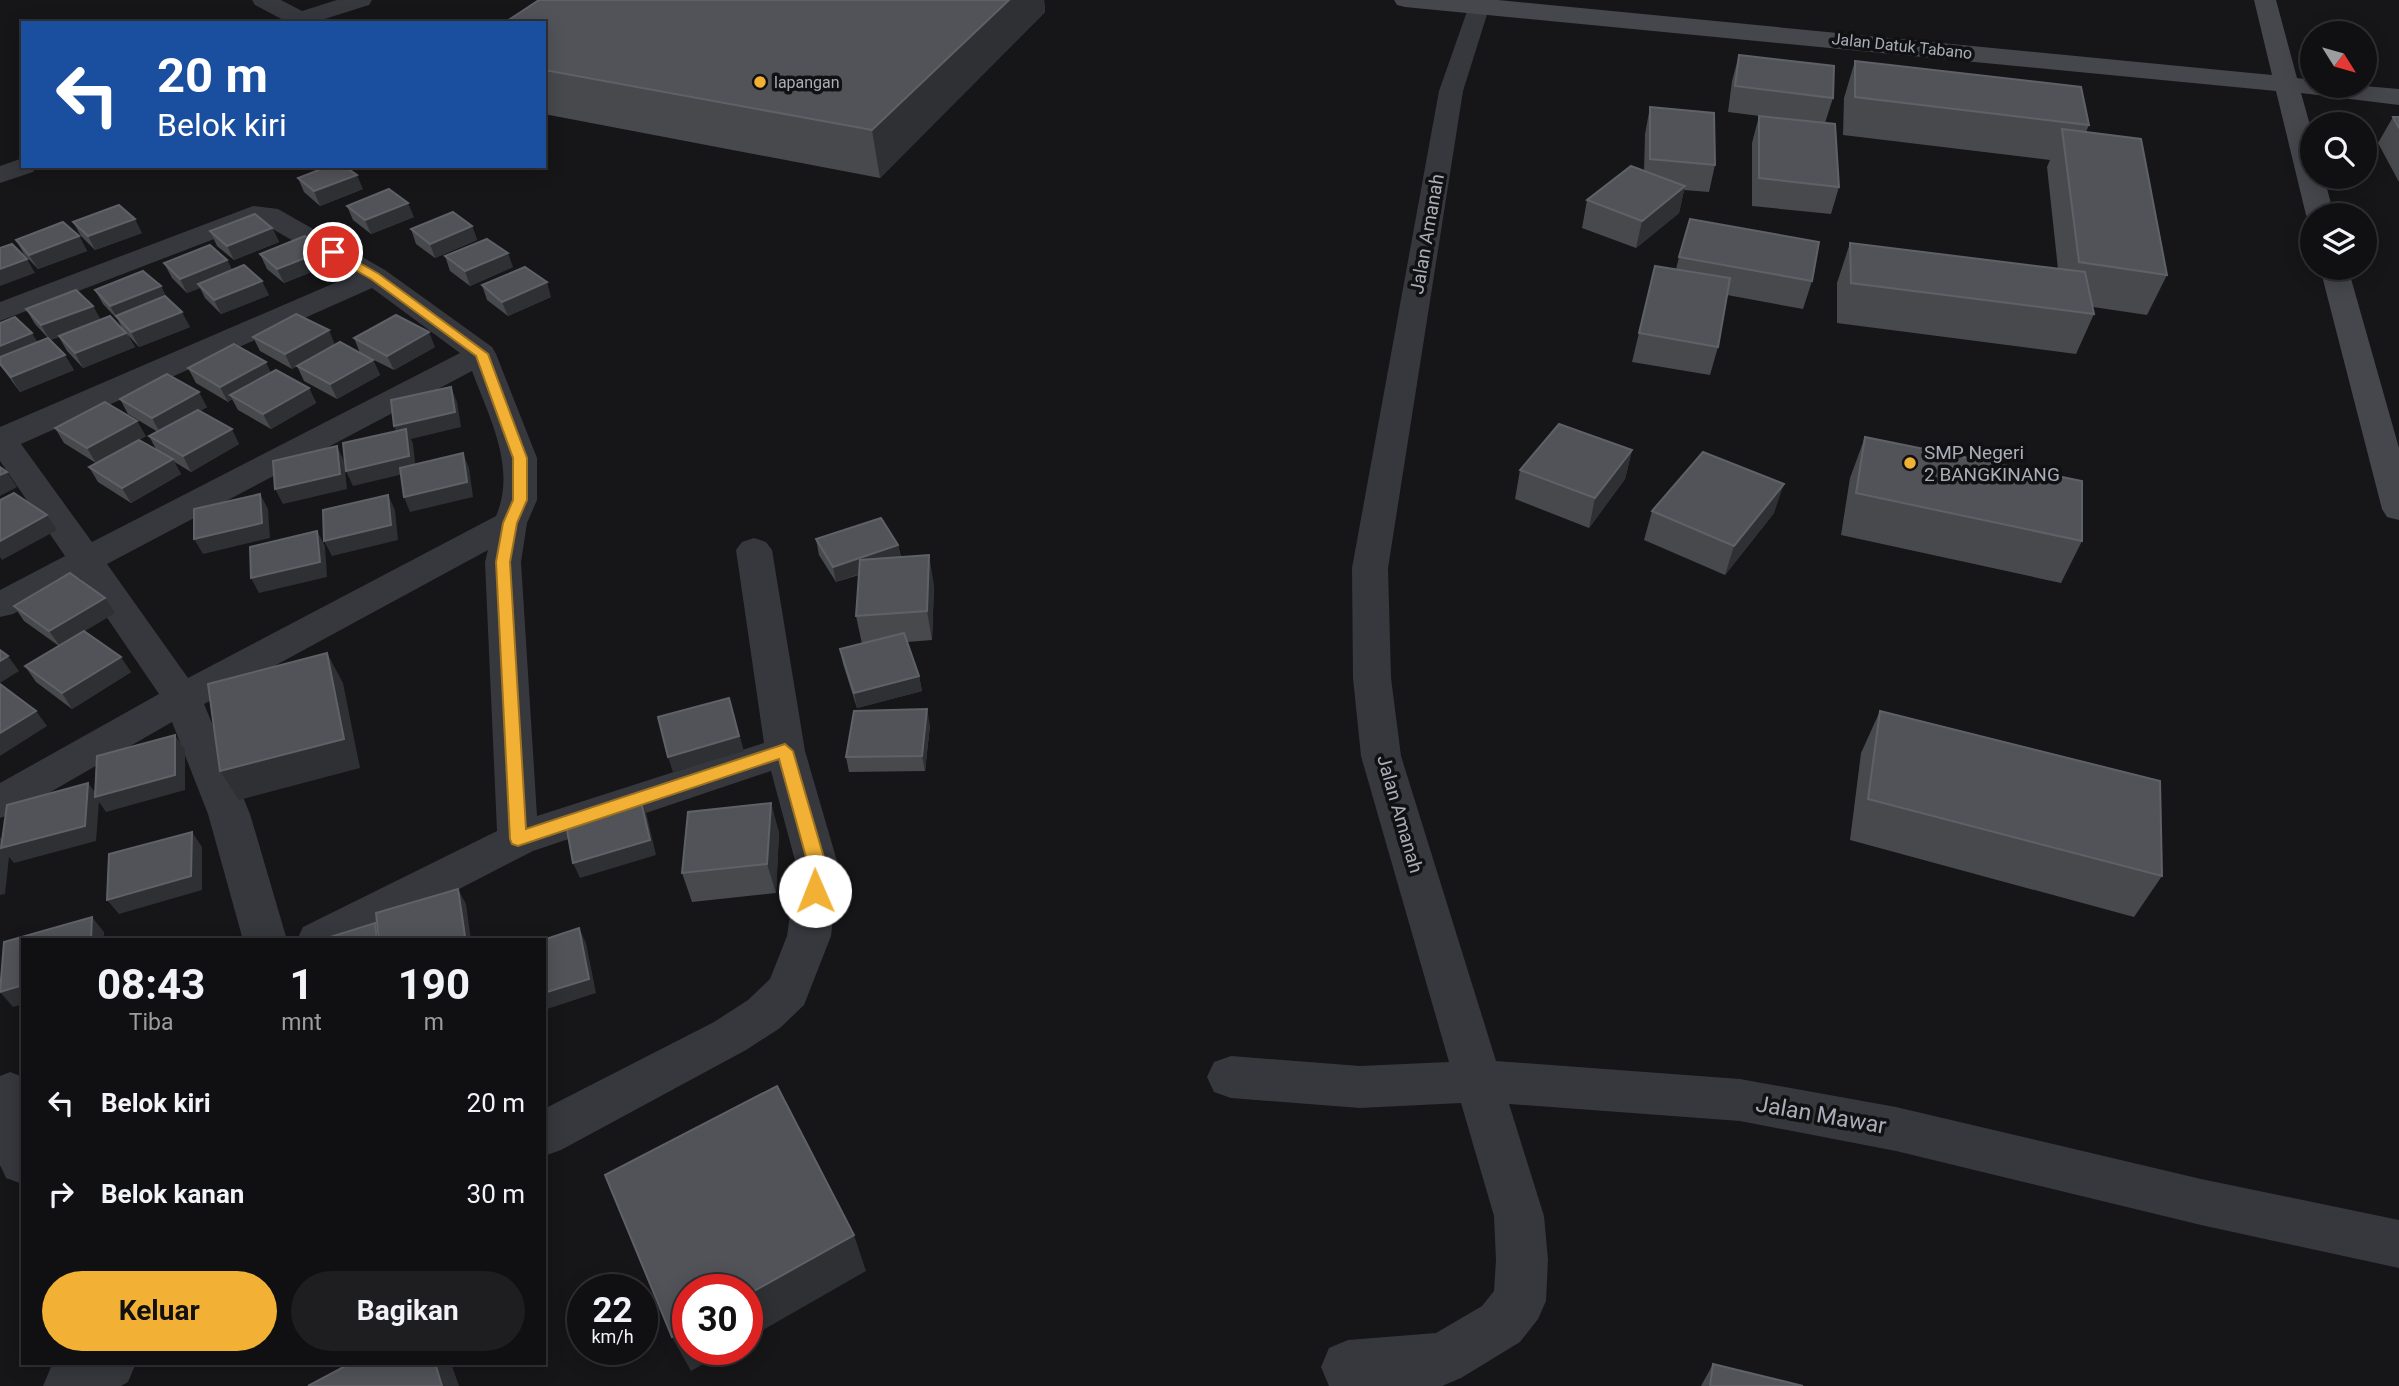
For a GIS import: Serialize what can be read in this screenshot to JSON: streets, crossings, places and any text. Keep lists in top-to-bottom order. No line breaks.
{"streets":{"street":["Jalan Datuk Tabano","Jalan Amanah","Jalan Mawar"]},"crossings":[["Jalan Datuk Tabano","Jalan Amanah"],["Jalan Amanah","Jalan Mawar"]],"places":["lapangan","SMP Negeri 2 BANGKINANG"],"north":"bottom right","page":{"turn":["20 m","Belok kiri"],"eta":["08:43","Tiba","1","mnt","190","m"],"list":[{"name":"Belok kiri","value":"20 m"},{"name":"Belok kanan","value":"30 m"}],"buttons":["Keluar","Bagikan"],"speed":"22 km/h","limit":"30"}}
